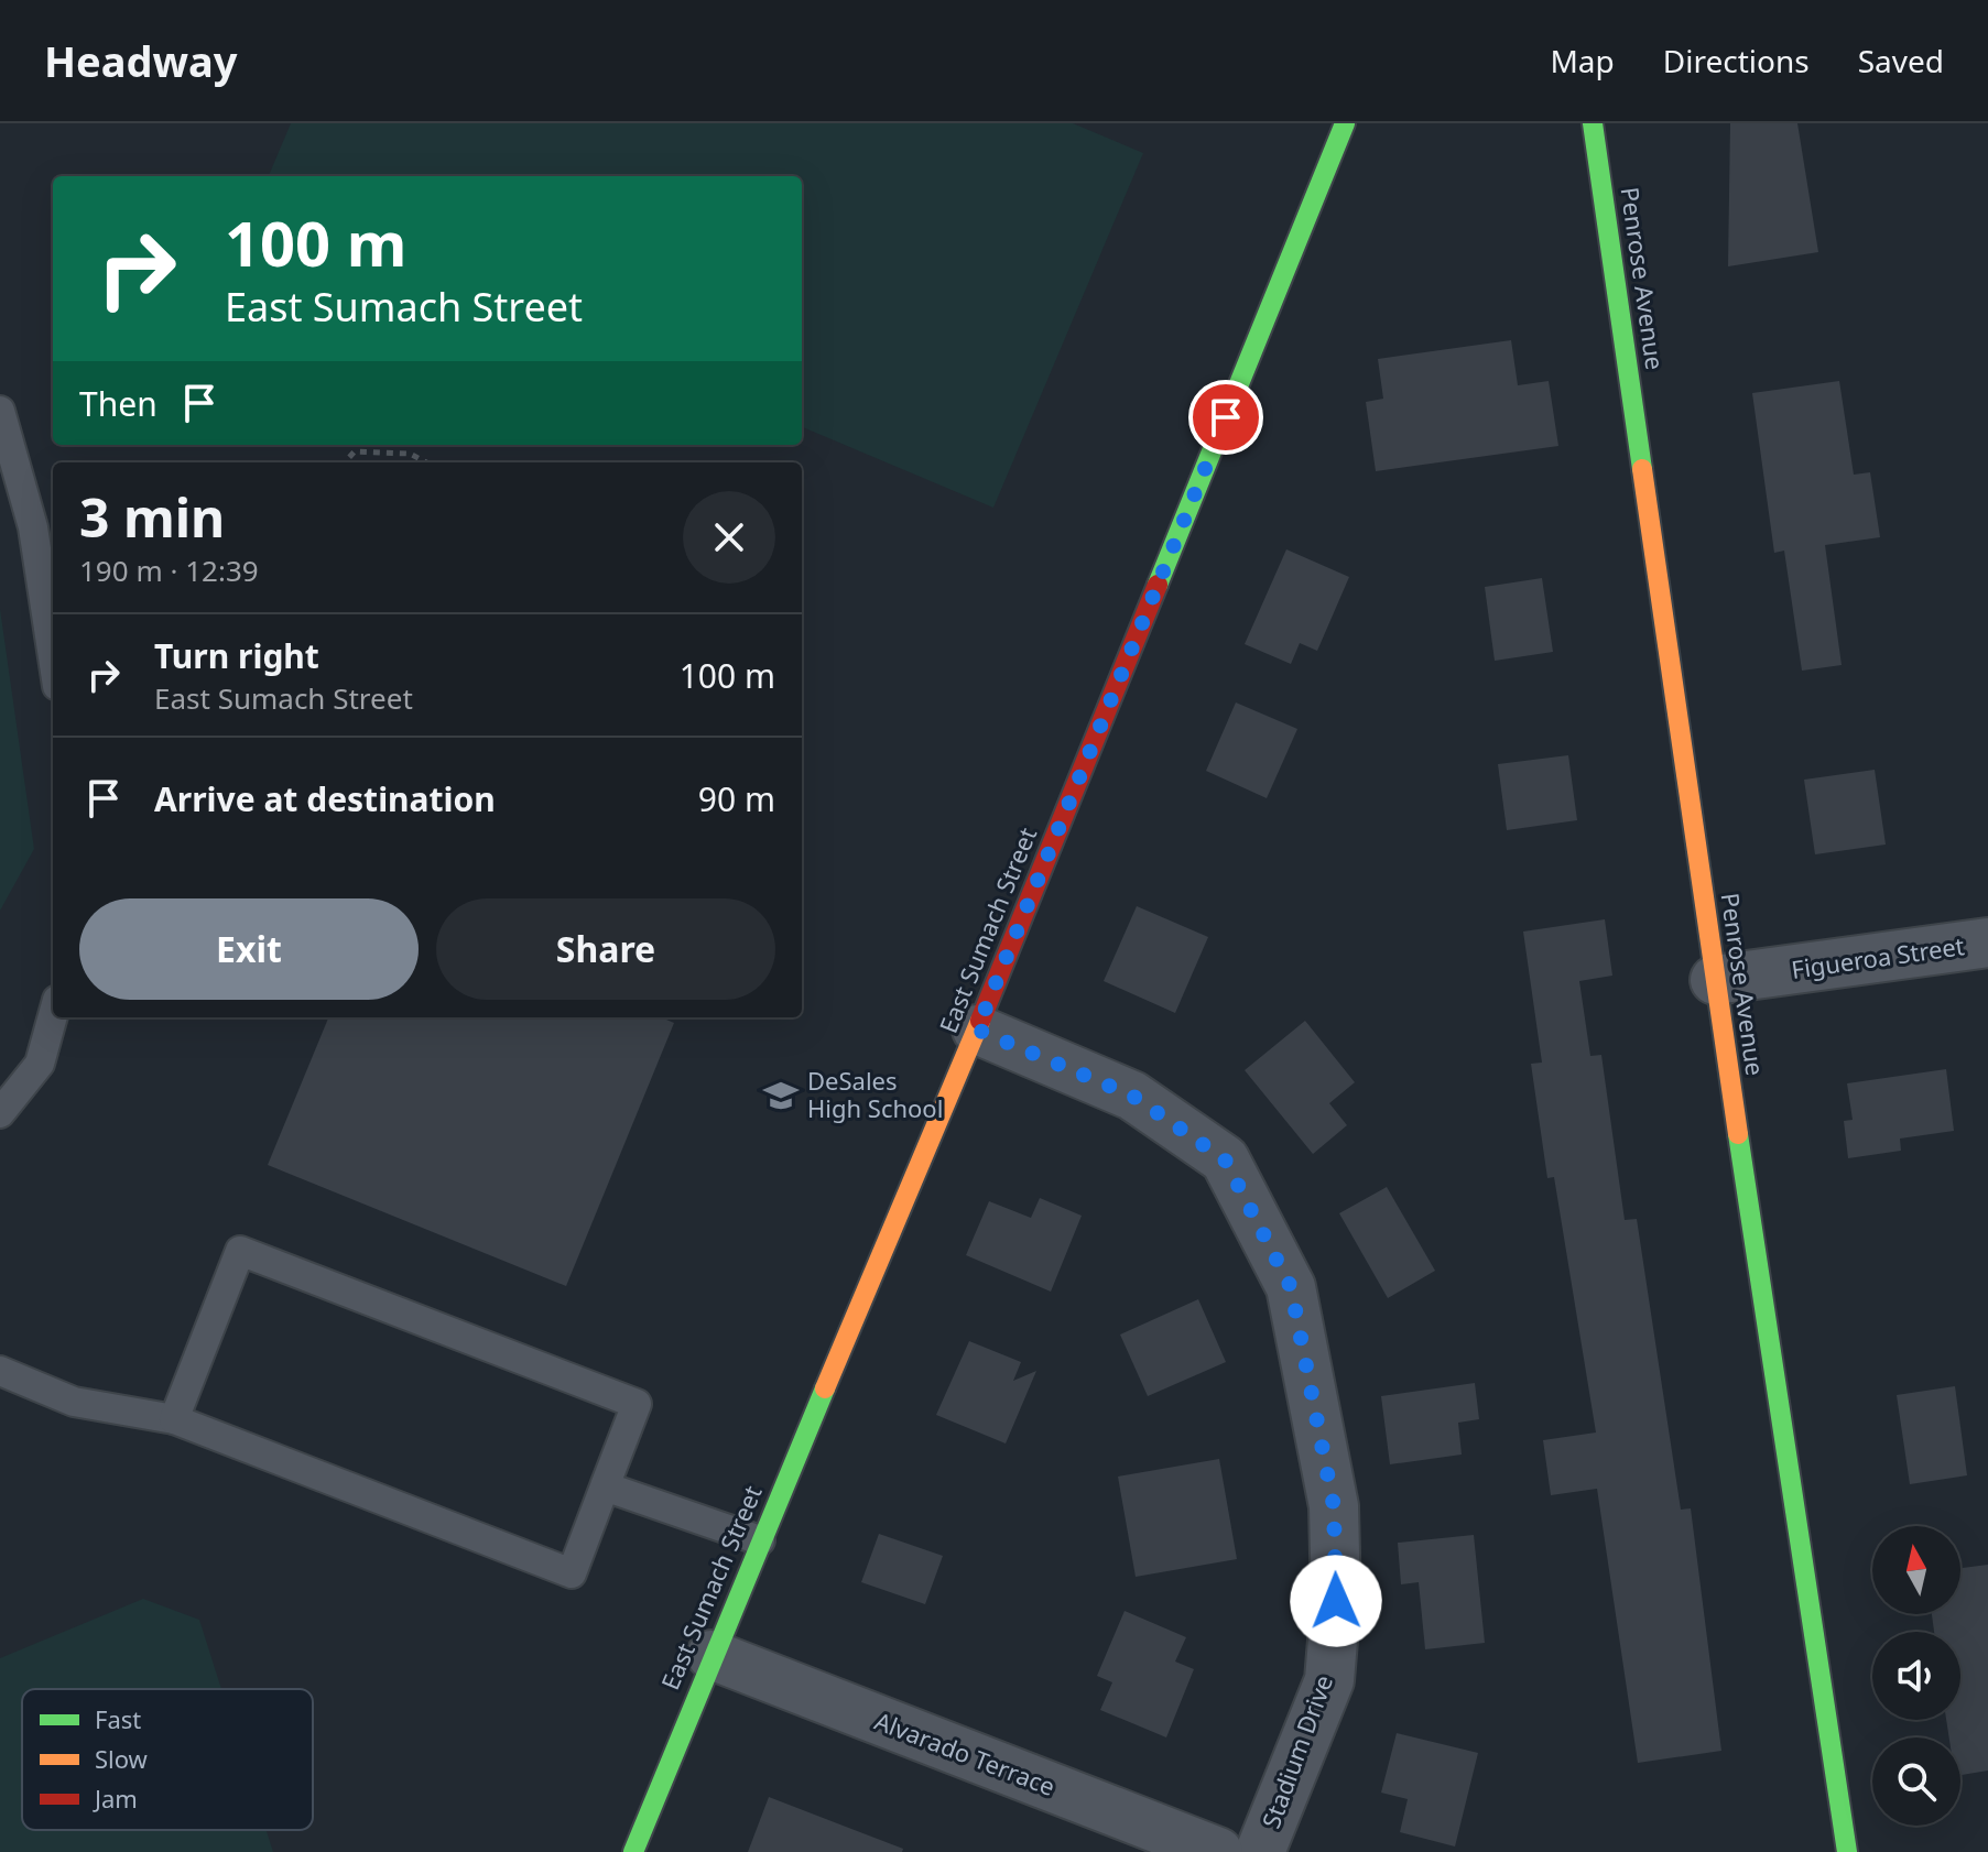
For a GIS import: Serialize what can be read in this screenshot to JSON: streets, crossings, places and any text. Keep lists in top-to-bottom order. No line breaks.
{"streets":{"street":["Penrose Avenue","East Sumach Street","Figueroa Street","Stadium Drive","Alvarado Terrace"]},"crossings":[["Penrose Avenue","Figueroa Street"],["East Sumach Street","Stadium Drive"],["East Sumach Street","Alvarado Terrace"]],"places":{"school or university":["DeSales High School"]},"legend":["Fast","Slow","Jam"],"north":"top","page":{"header":"Headway","nav":["Map","Directions","Saved"],"turn":["100 m","East Sumach Street"],"then":"Then","heading":["3 min","190 m · 12:39"],"list":[{"name":"Turn right","note":"East Sumach Street","value":"100 m"},{"name":"Arrive at destination","value":"90 m"}],"buttons":["Exit","Share"]}}
